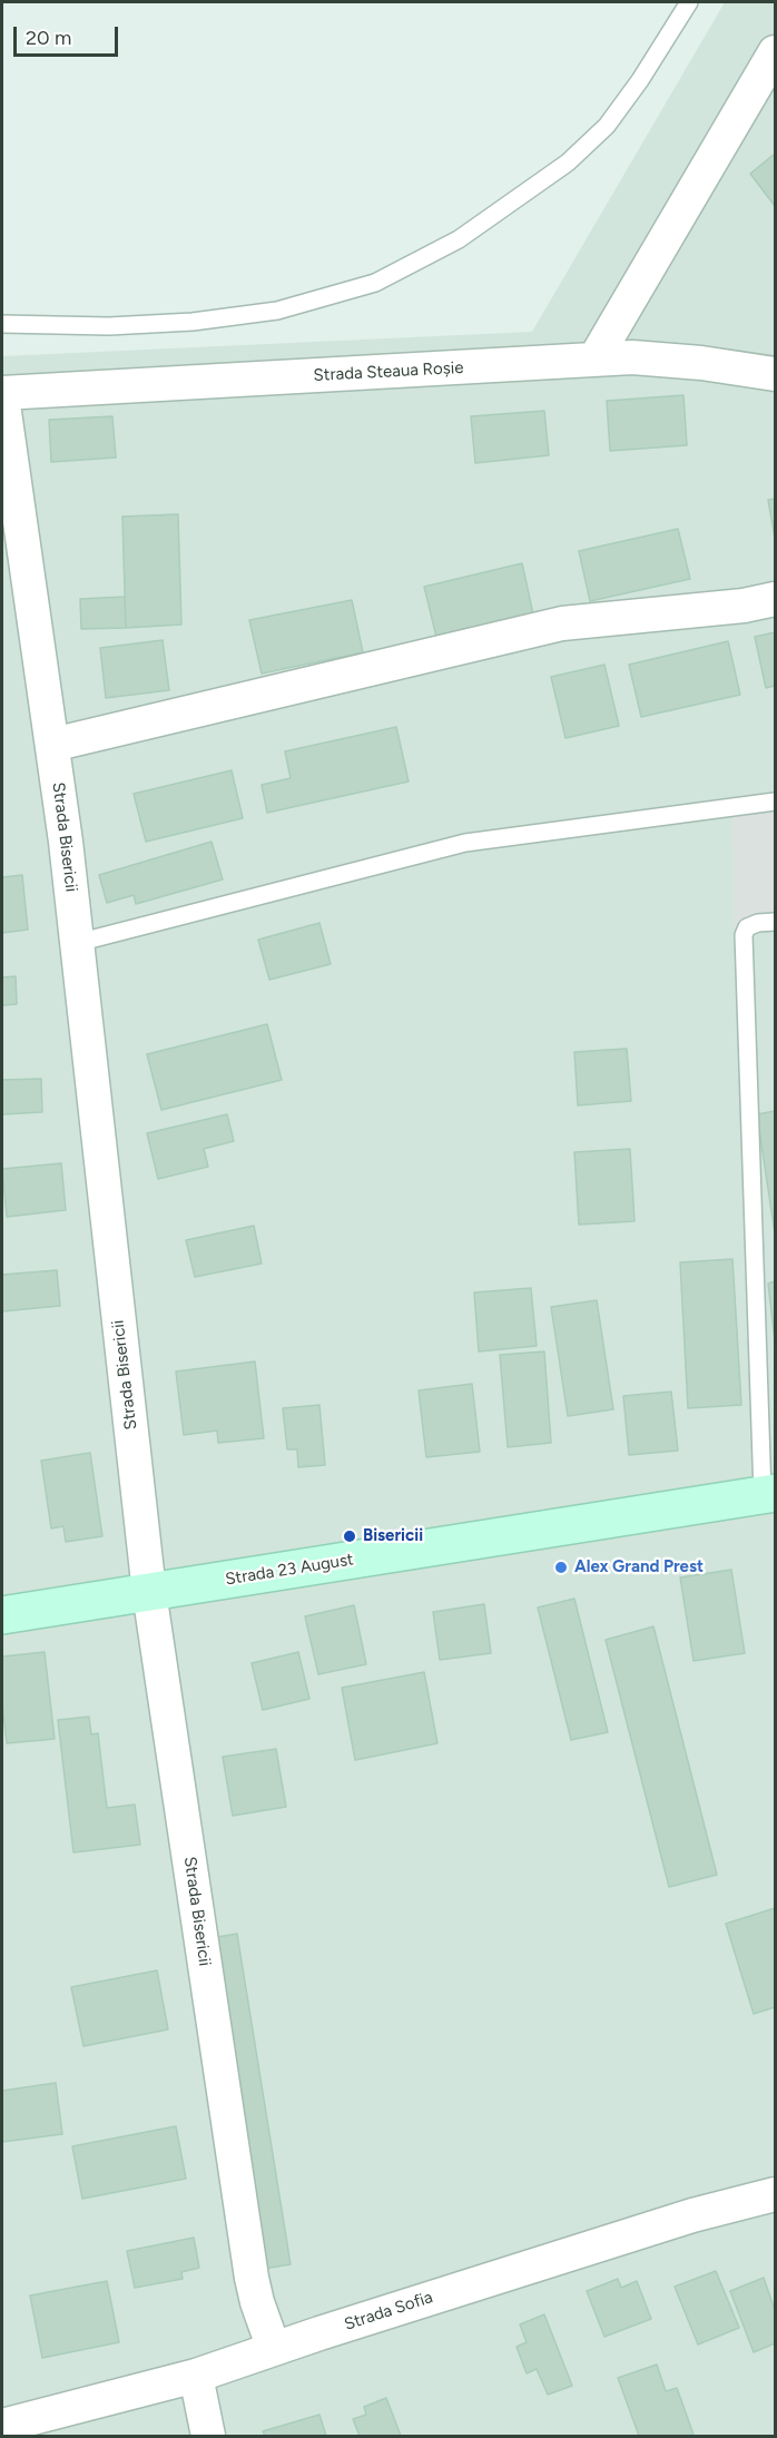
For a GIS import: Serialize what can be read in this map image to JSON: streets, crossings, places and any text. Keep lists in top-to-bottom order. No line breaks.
{"streets":{"main road":["Strada 23 August"],"street":["Strada Steaua Roșie","Strada Bisericii","Strada Sofia"]},"crossings":[["Strada Steaua Roșie","Strada Bisericii"],["Strada Bisericii","Strada 23 August"],["Strada Bisericii","Strada Sofia"]],"places":["Bisericii","Alex Grand Prest"],"scale_bar":"20 m"}
